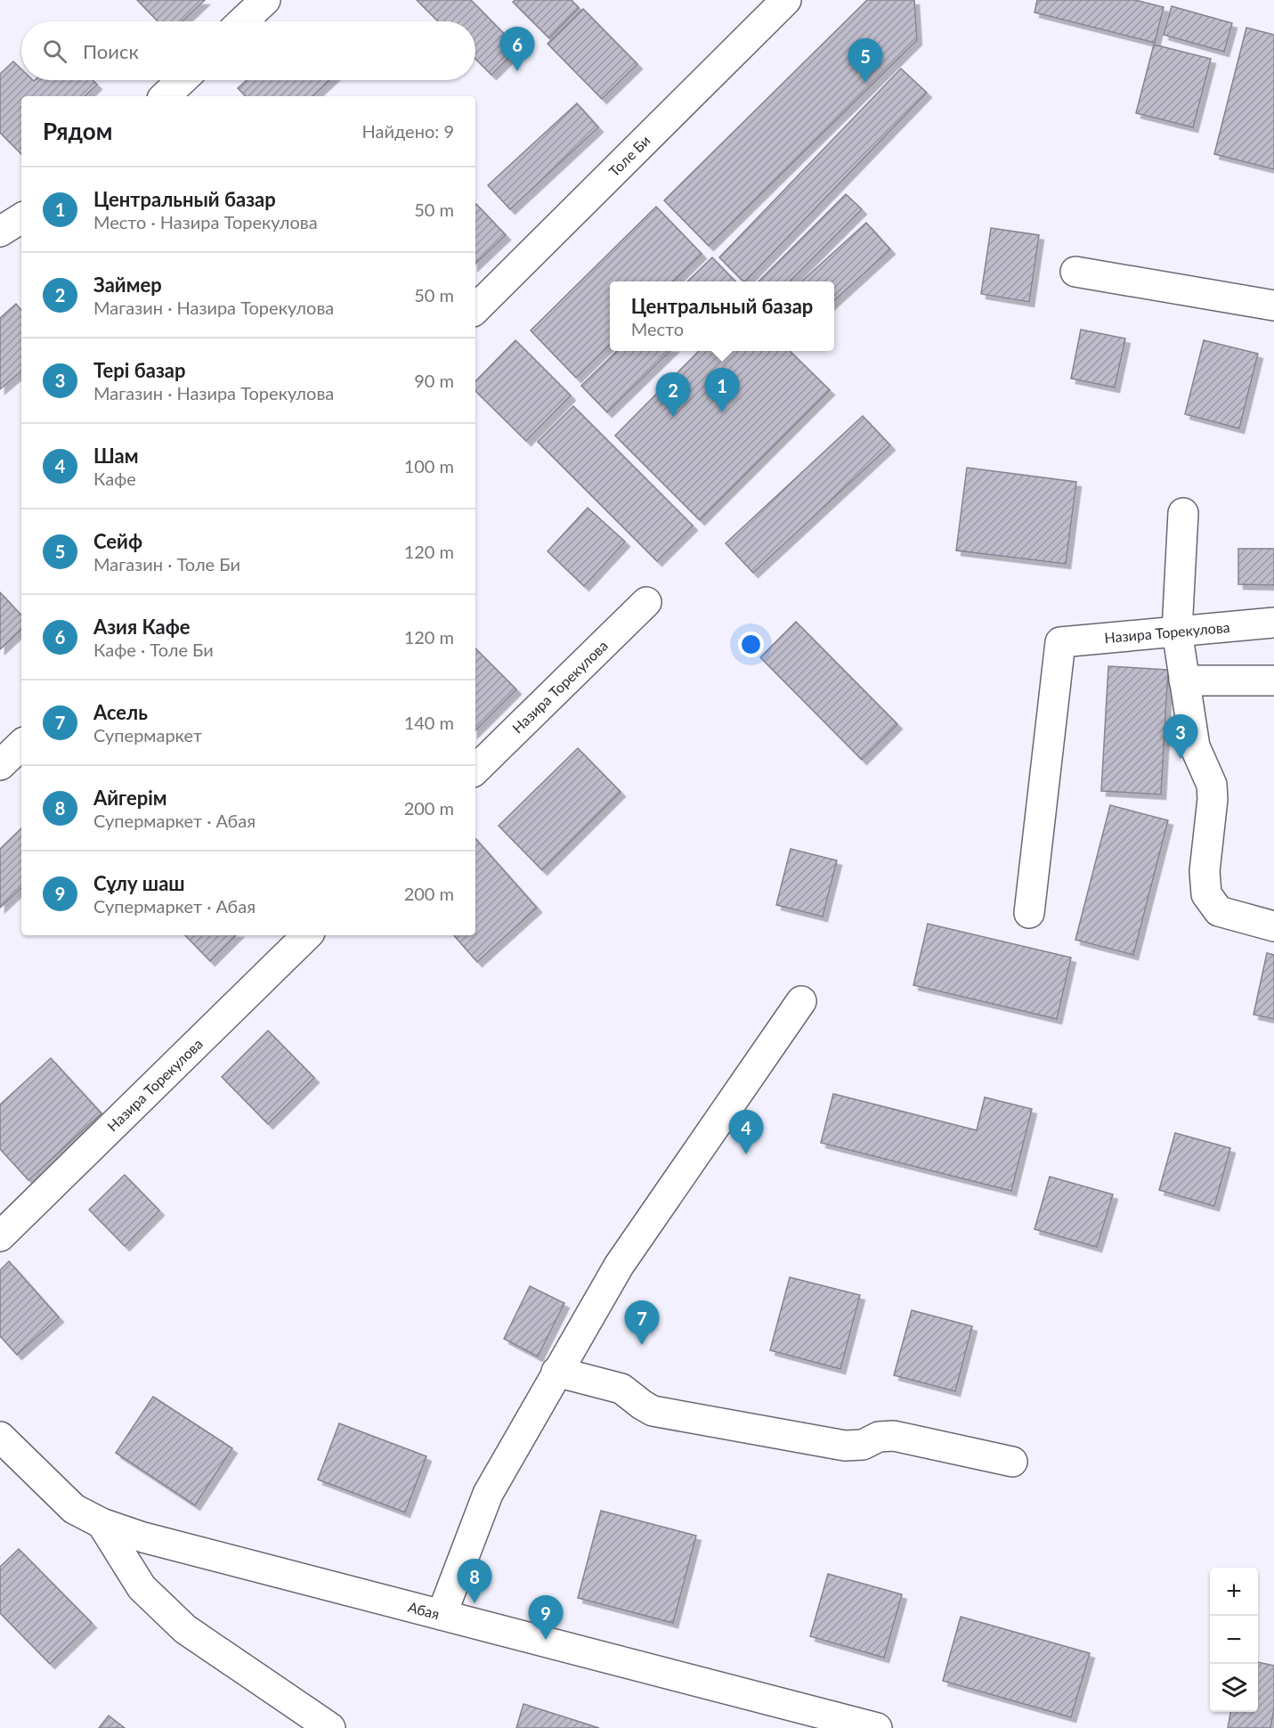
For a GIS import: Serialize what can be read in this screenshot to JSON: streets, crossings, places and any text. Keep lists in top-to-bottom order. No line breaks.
{"streets":{"street":["Толе Би","Назира Торекулова","Абая"]},"page":{"search":"Поиск","pins":["6","5","1","2","3","4","7","8","9"],"heading":["Рядом","Найдено: 9"],"list":[{"mark":"1","name":"Центральный базар","note":"Место · Назира Торекулова","value":"50 m"},{"mark":"2","name":"Займер","note":"Магазин · Назира Торекулова","value":"50 m"},{"mark":"3","name":"Тері базар","note":"Магазин · Назира Торекулова","value":"90 m"},{"mark":"4","name":"Шам","note":"Кафе","value":"100 m"},{"mark":"5","name":"Сейф","note":"Магазин · Толе Би","value":"120 m"},{"mark":"6","name":"Азия Кафе","note":"Кафе · Толе Би","value":"120 m"},{"mark":"7","name":"Асель","note":"Супермаркет","value":"140 m"},{"mark":"8","name":"Айгерім","note":"Супермаркет · Абая","value":"200 m"},{"mark":"9","name":"Сұлу шаш","note":"Супермаркет · Абая","value":"200 m"}],"popup":["Центральный базар","Место"],"map_buttons":["+","−"]}}
